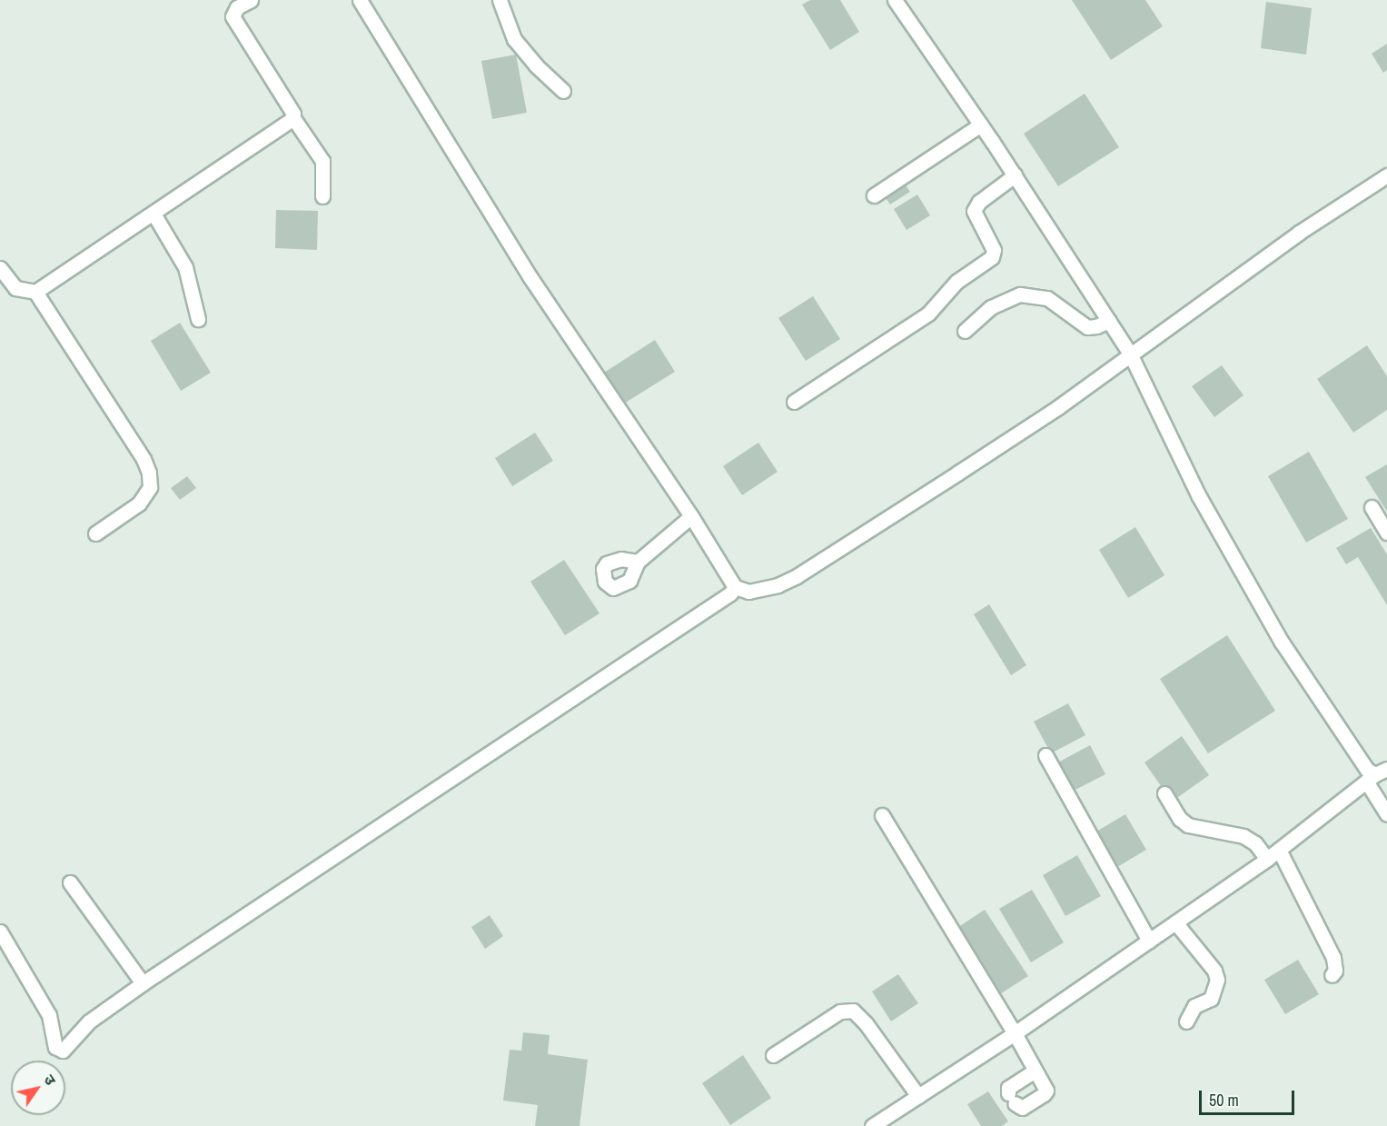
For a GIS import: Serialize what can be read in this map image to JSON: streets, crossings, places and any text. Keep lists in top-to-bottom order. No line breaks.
{"scale_bar":"50 m","north":"top right"}
